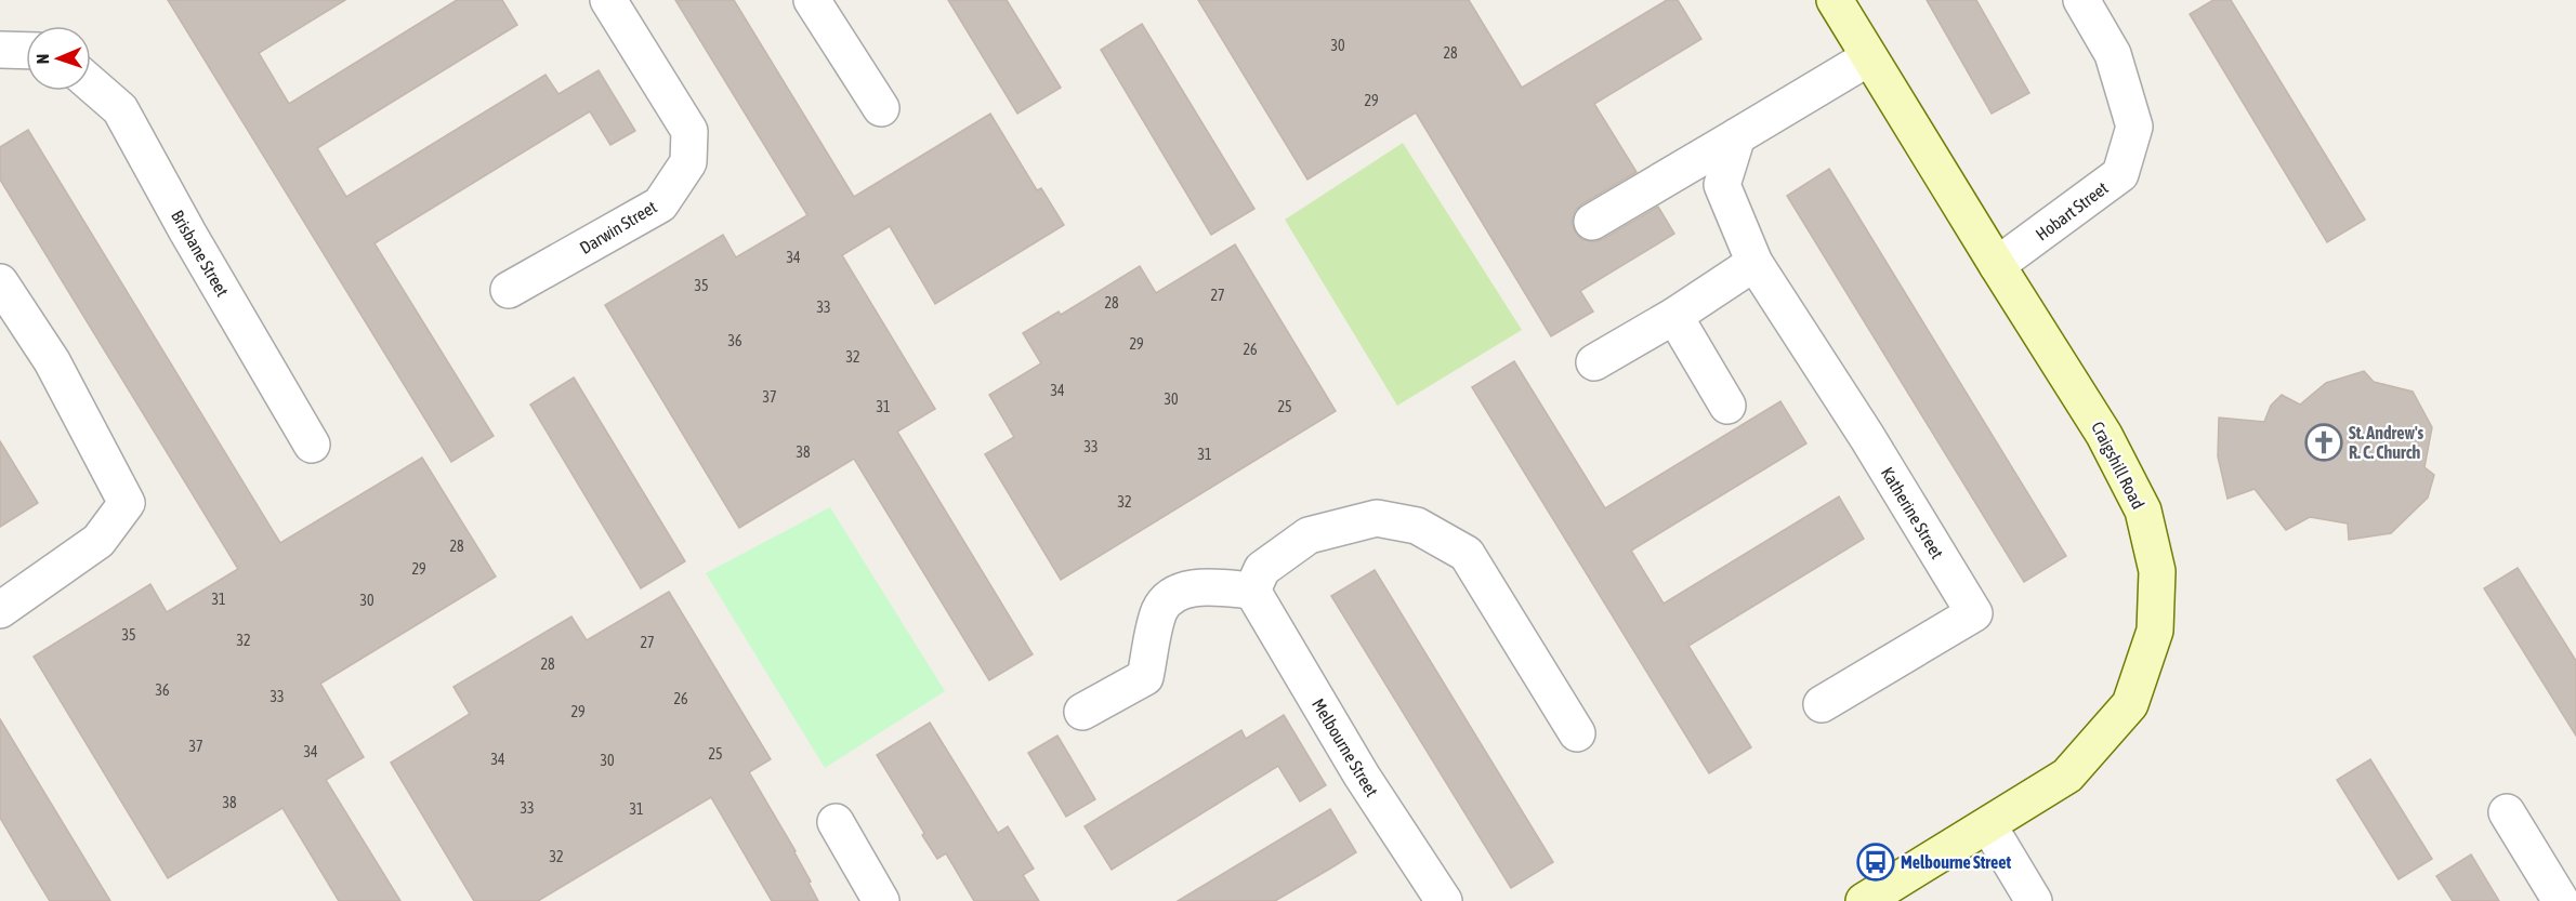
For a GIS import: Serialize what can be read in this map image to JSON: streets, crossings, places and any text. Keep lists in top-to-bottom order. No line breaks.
{"streets":{"street":["Hobart Street","Darwin Street","Brisbane Street","Craigshill Road","Katherine Street","Melbourne Street"]},"crossings":[["Hobart Street","Craigshill Road"]],"places":{"church":["St. Andrew's R. C. Church"],"bus stop":["Melbourne Street"]},"house_numbers":["30","28","29","34","35","27","28","33","36","29","26","32","34","37","30","31","25","33","38","31","32","28","29","31","30","35","32","27","28","36","33","26","29","37","34","25","34","30","38","33","31","32"],"north":"left"}
